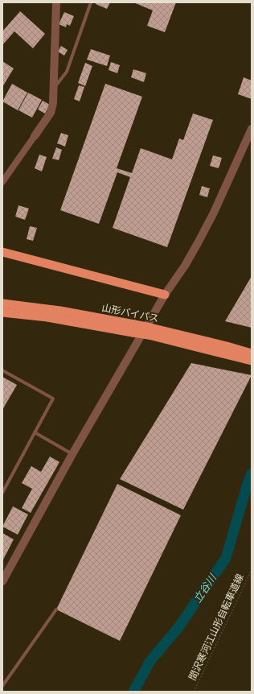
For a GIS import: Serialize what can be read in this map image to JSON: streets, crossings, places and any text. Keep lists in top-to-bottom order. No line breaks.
{"streets":{"highway":["山形バイパス"],"path":["間沢寒河江山形自転車道線"]},"water":["立谷川"]}
